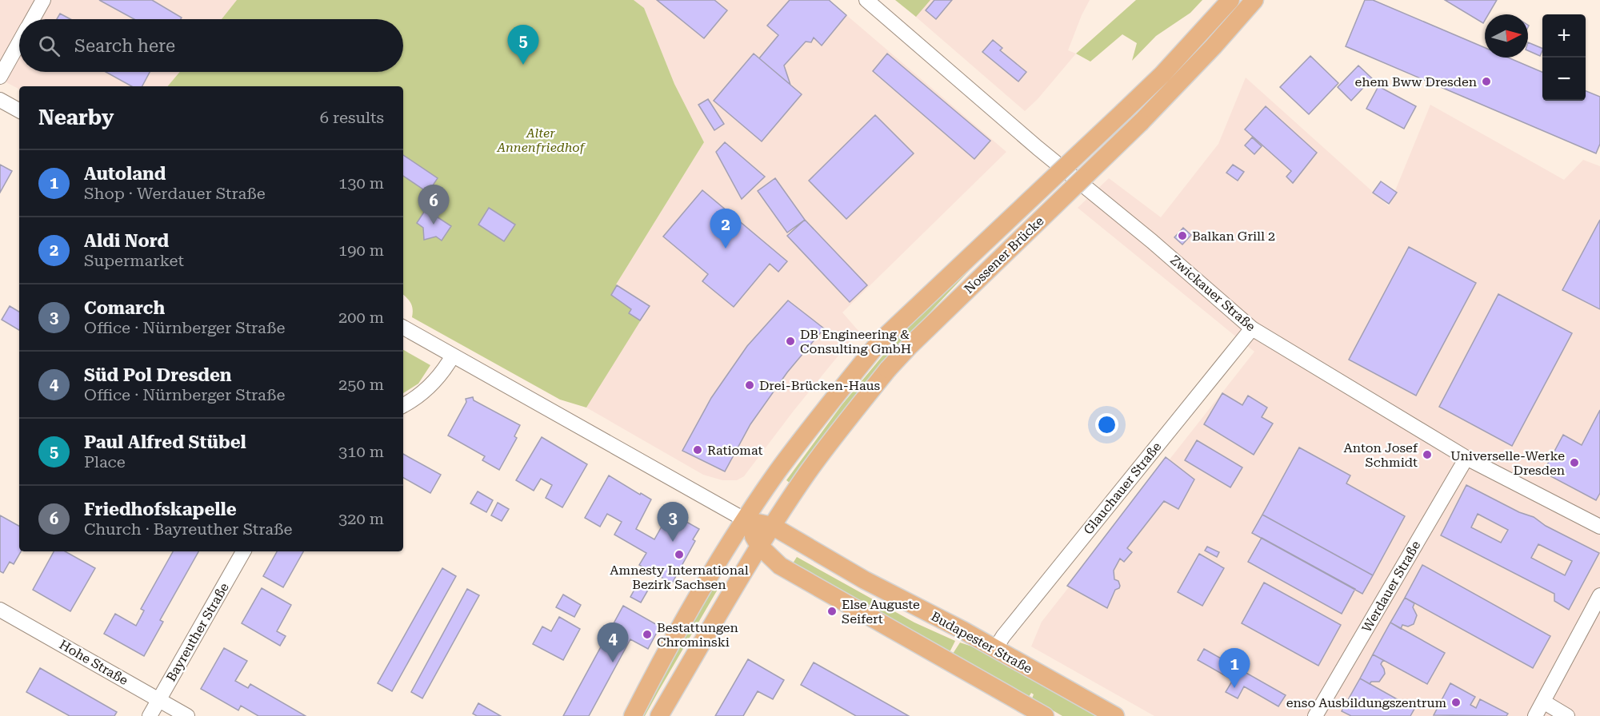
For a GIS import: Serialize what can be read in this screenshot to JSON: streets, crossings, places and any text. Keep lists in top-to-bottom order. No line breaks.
{"streets":{"main road":["Nossener Brücke","Budapester Straße"],"street":["Zwickauer Straße","Glauchauer Straße","Werdauer Straße","Bayreuther Straße","Hohe Straße"]},"crossings":[["Nossener Brücke","Budapester Straße"],["Zwickauer Straße","Glauchauer Straße"],["Zwickauer Straße","Werdauer Straße"],["Glauchauer Straße","Budapester Straße"],["Bayreuther Straße","Hohe Straße"]],"parks":["Alter Annenfriedhof"],"places":["ehem Bww Dresden","Balkan Grill 2","DB Engineering & Consulting GmbH","Drei-Brücken-Haus","Ratiomat","Anton Josef Schmidt","Universelle-Werke Dresden","Amnesty International Bezirk Sachsen","Else Auguste Seifert","Bestattungen Chrominski","enso Ausbildungszentrum"],"north":"right","page":{"map_buttons":["+","−"],"search":"Search here","pins":["5","6","2","3","4","1"],"heading":["Nearby","6 results"],"list":[{"mark":"1","name":"Autoland","note":"Shop · Werdauer Straße","value":"130 m"},{"mark":"2","name":"Aldi Nord","note":"Supermarket","value":"190 m"},{"mark":"3","name":"Comarch","note":"Office · Nürnberger Straße","value":"200 m"},{"mark":"4","name":"Süd Pol Dresden","note":"Office · Nürnberger Straße","value":"250 m"},{"mark":"5","name":"Paul Alfred Stübel","note":"Place","value":"310 m"},{"mark":"6","name":"Friedhofskapelle","note":"Church · Bayreuther Straße","value":"320 m"}]}}
